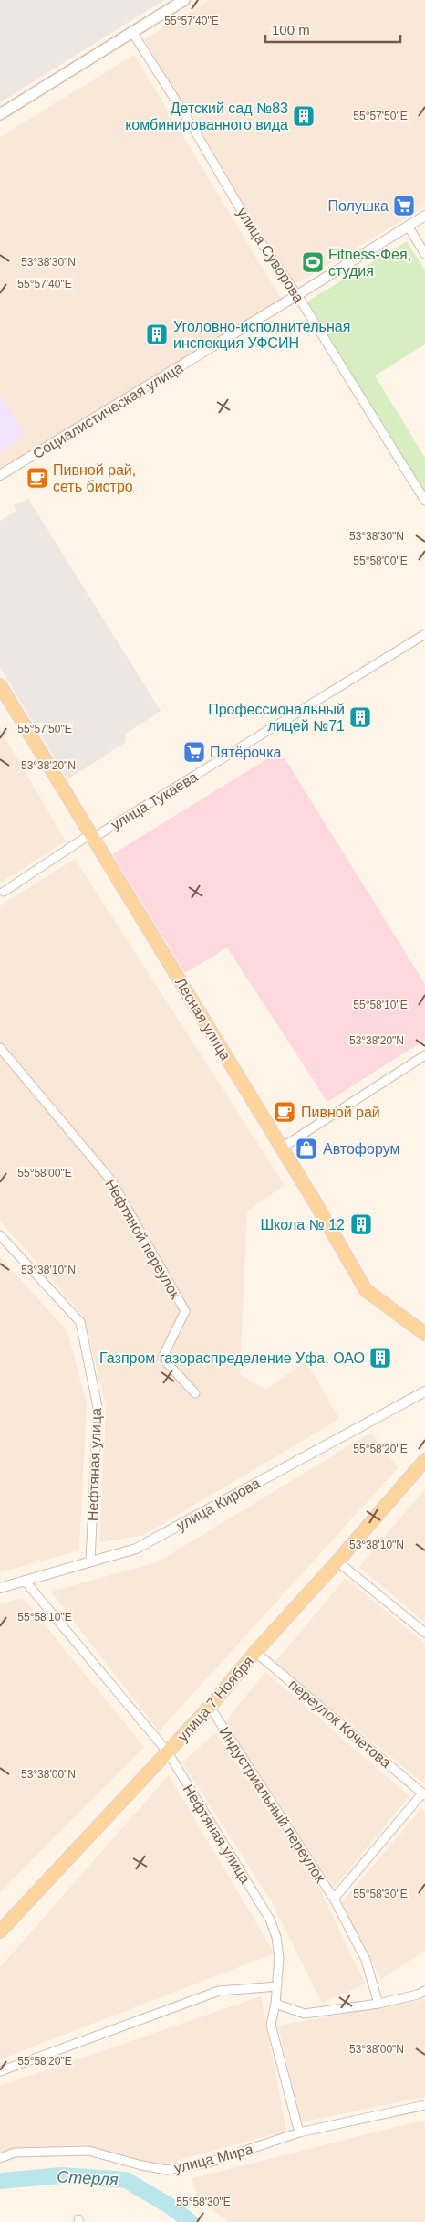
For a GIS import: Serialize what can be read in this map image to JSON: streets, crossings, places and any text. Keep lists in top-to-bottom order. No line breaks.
{"streets":{"main road":["Лесная улица","улица 7 Ноября"],"street":["улица Суворова","Социалистическая улица","улица Тукаева","Нефтяной переулок","Нефтяная улица","улица Кирова","переулок Кочетова","Индустриальный переулок","улица Мира"]},"crossings":[["улица Суворова","Социалистическая улица"],["улица Тукаева","Лесная улица"],["Нефтяная улица","улица Кирова"],["Нефтяная улица","улица 7 Ноября"],["Нефтяная улица","улица Мира"],["улица 7 Ноября","переулок Кочетова"],["улица 7 Ноября","Индустриальный переулок"]],"water":["Стерля"],"places":{"building":["Детский сад №83 комбинированного вида","Уголовно-исполнительная инспекция УФСИН","Профессиональный лицей №71","Школа № 12","Газпром газораспределение Уфа, ОАО"],"supermarket":["Полушка","Пятёрочка"],"sports":["Fitness-Фея, студия"],"cafe":["Пивной рай, сеть бистро","Пивной рай"],"shop":["Автофорум"]},"scale_bar":"100 m","coordinates":["55°57'40\"E","55°57'50\"E","53°38'30\"N","55°58'00\"E","53°38'20\"N","55°58'10\"E","53°38'10\"N","55°58'20\"E","53°38'00\"N","55°58'30\"E"]}
